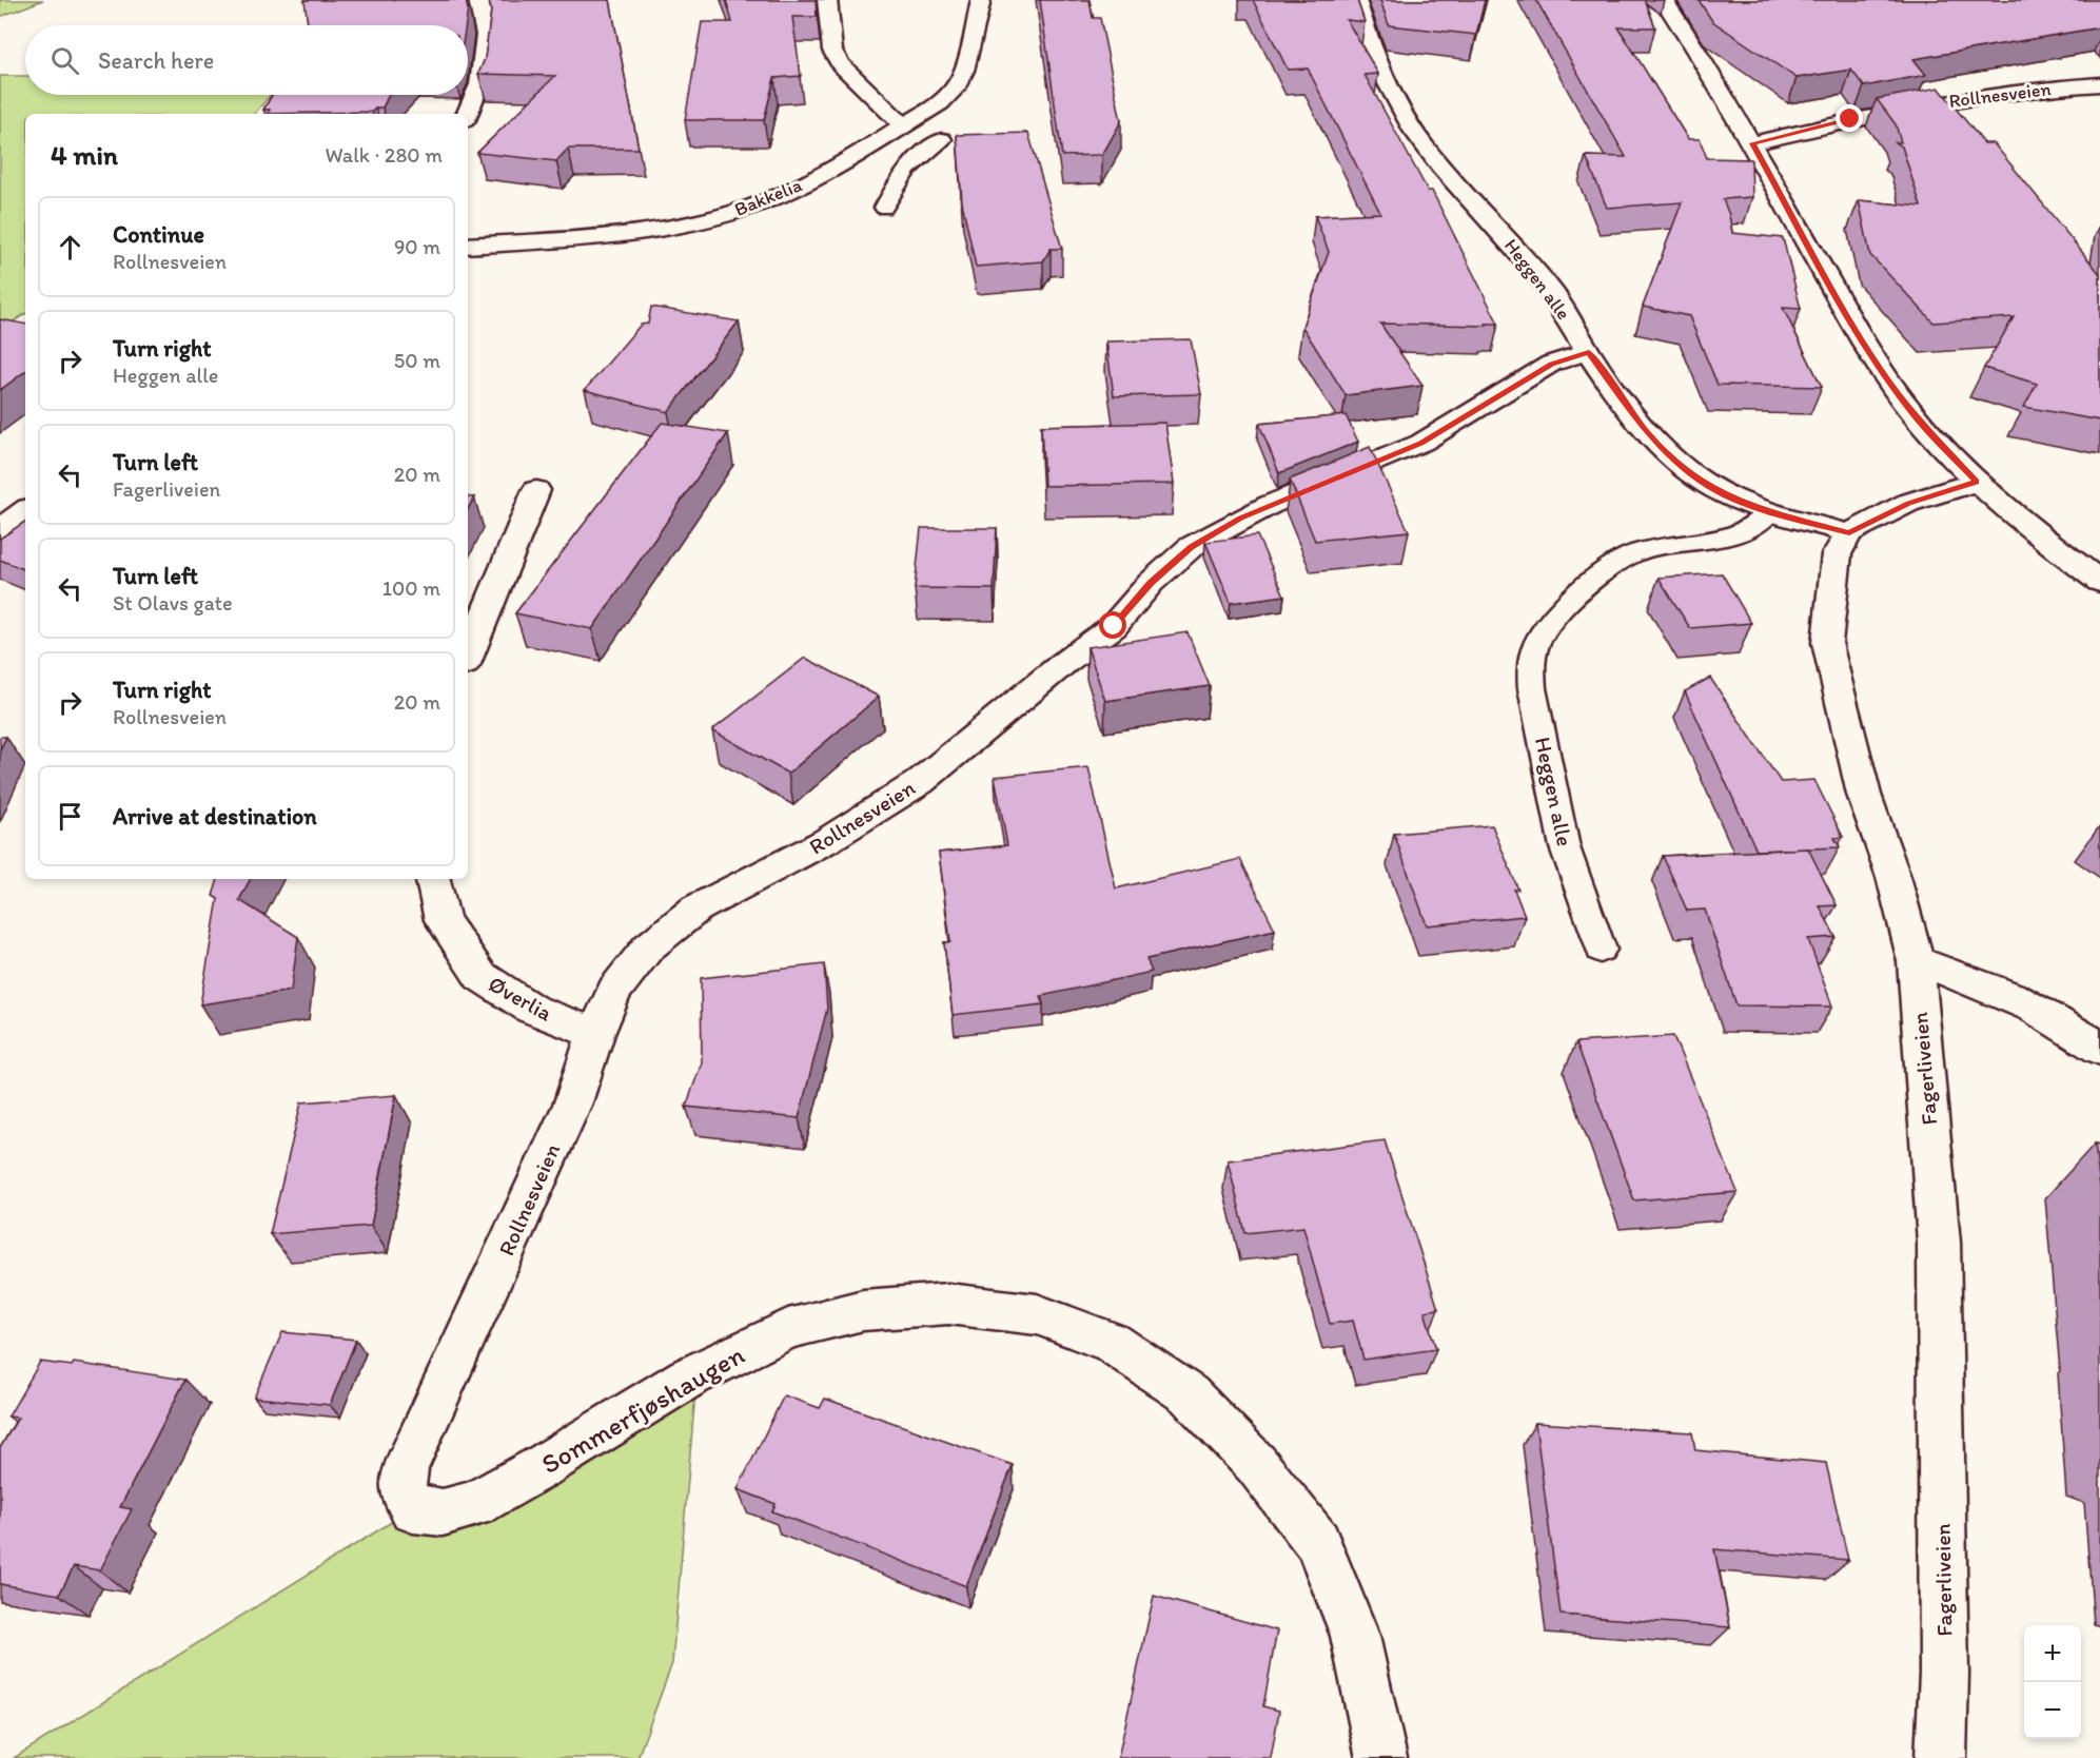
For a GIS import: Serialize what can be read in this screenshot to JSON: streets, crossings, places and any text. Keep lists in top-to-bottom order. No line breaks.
{"streets":{"street":["Rollnesveien","Bakkelia","Heggen alle","Øverlia","Fagerliveien","Sommerfjøshaugen"]},"crossings":[["Rollnesveien","Heggen alle"],["Rollnesveien","Øverlia"],["Rollnesveien","Sommerfjøshaugen"],["Heggen alle","Fagerliveien"]],"page":{"search":"Search here","heading":["4 min","Walk · 280 m"],"list":[["Continue","Rollnesveien","90 m"],["Turn right","Heggen alle","50 m"],["Turn left","Fagerliveien","20 m"],["Turn left","St Olavs gate","100 m"],["Turn right","Rollnesveien","20 m"],"Arrive at destination"],"map_buttons":["+","−"]}}
